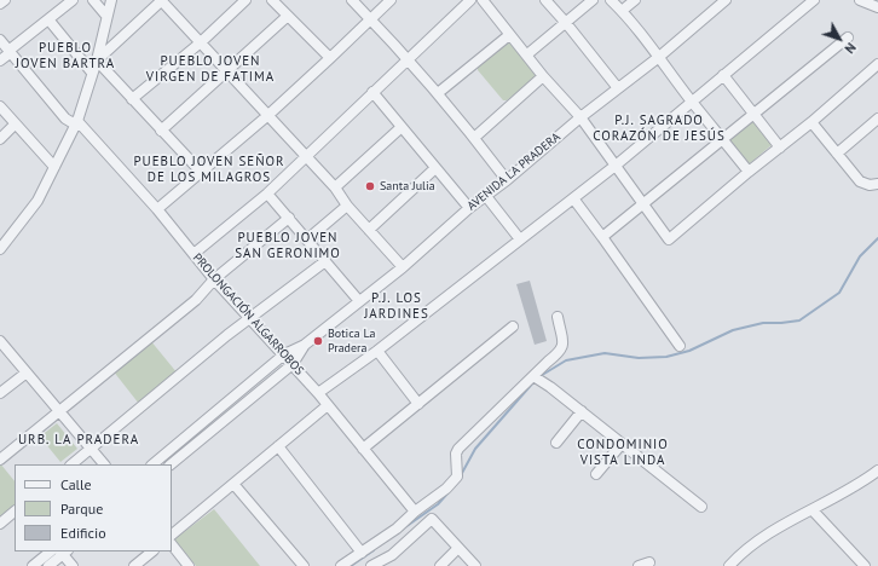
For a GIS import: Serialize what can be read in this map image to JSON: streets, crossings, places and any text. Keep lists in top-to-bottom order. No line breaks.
{"streets":{"street":["AVENIDA LA PRADERA","PROLONGACIÓN ALGARROBOS"]},"crossings":[["AVENIDA LA PRADERA","PROLONGACIÓN ALGARROBOS"]],"districts":["PUEBLO JOVEN BARTRA","PUEBLO JOVEN VIRGEN DE FATIMA","P.J. SAGRADO CORAZÓN DE JESÚS","PUEBLO JOVEN SEÑOR DE LOS MILAGROS","PUEBLO JOVEN SAN GERONIMO","P.J. LOS JARDINES","URB. LA PRADERA","CONDOMINIO VISTA LINDA"],"places":["Santa Julia","Botica La Pradera"],"legend":["Calle","Parque","Edificio"],"north":"bottom right"}
